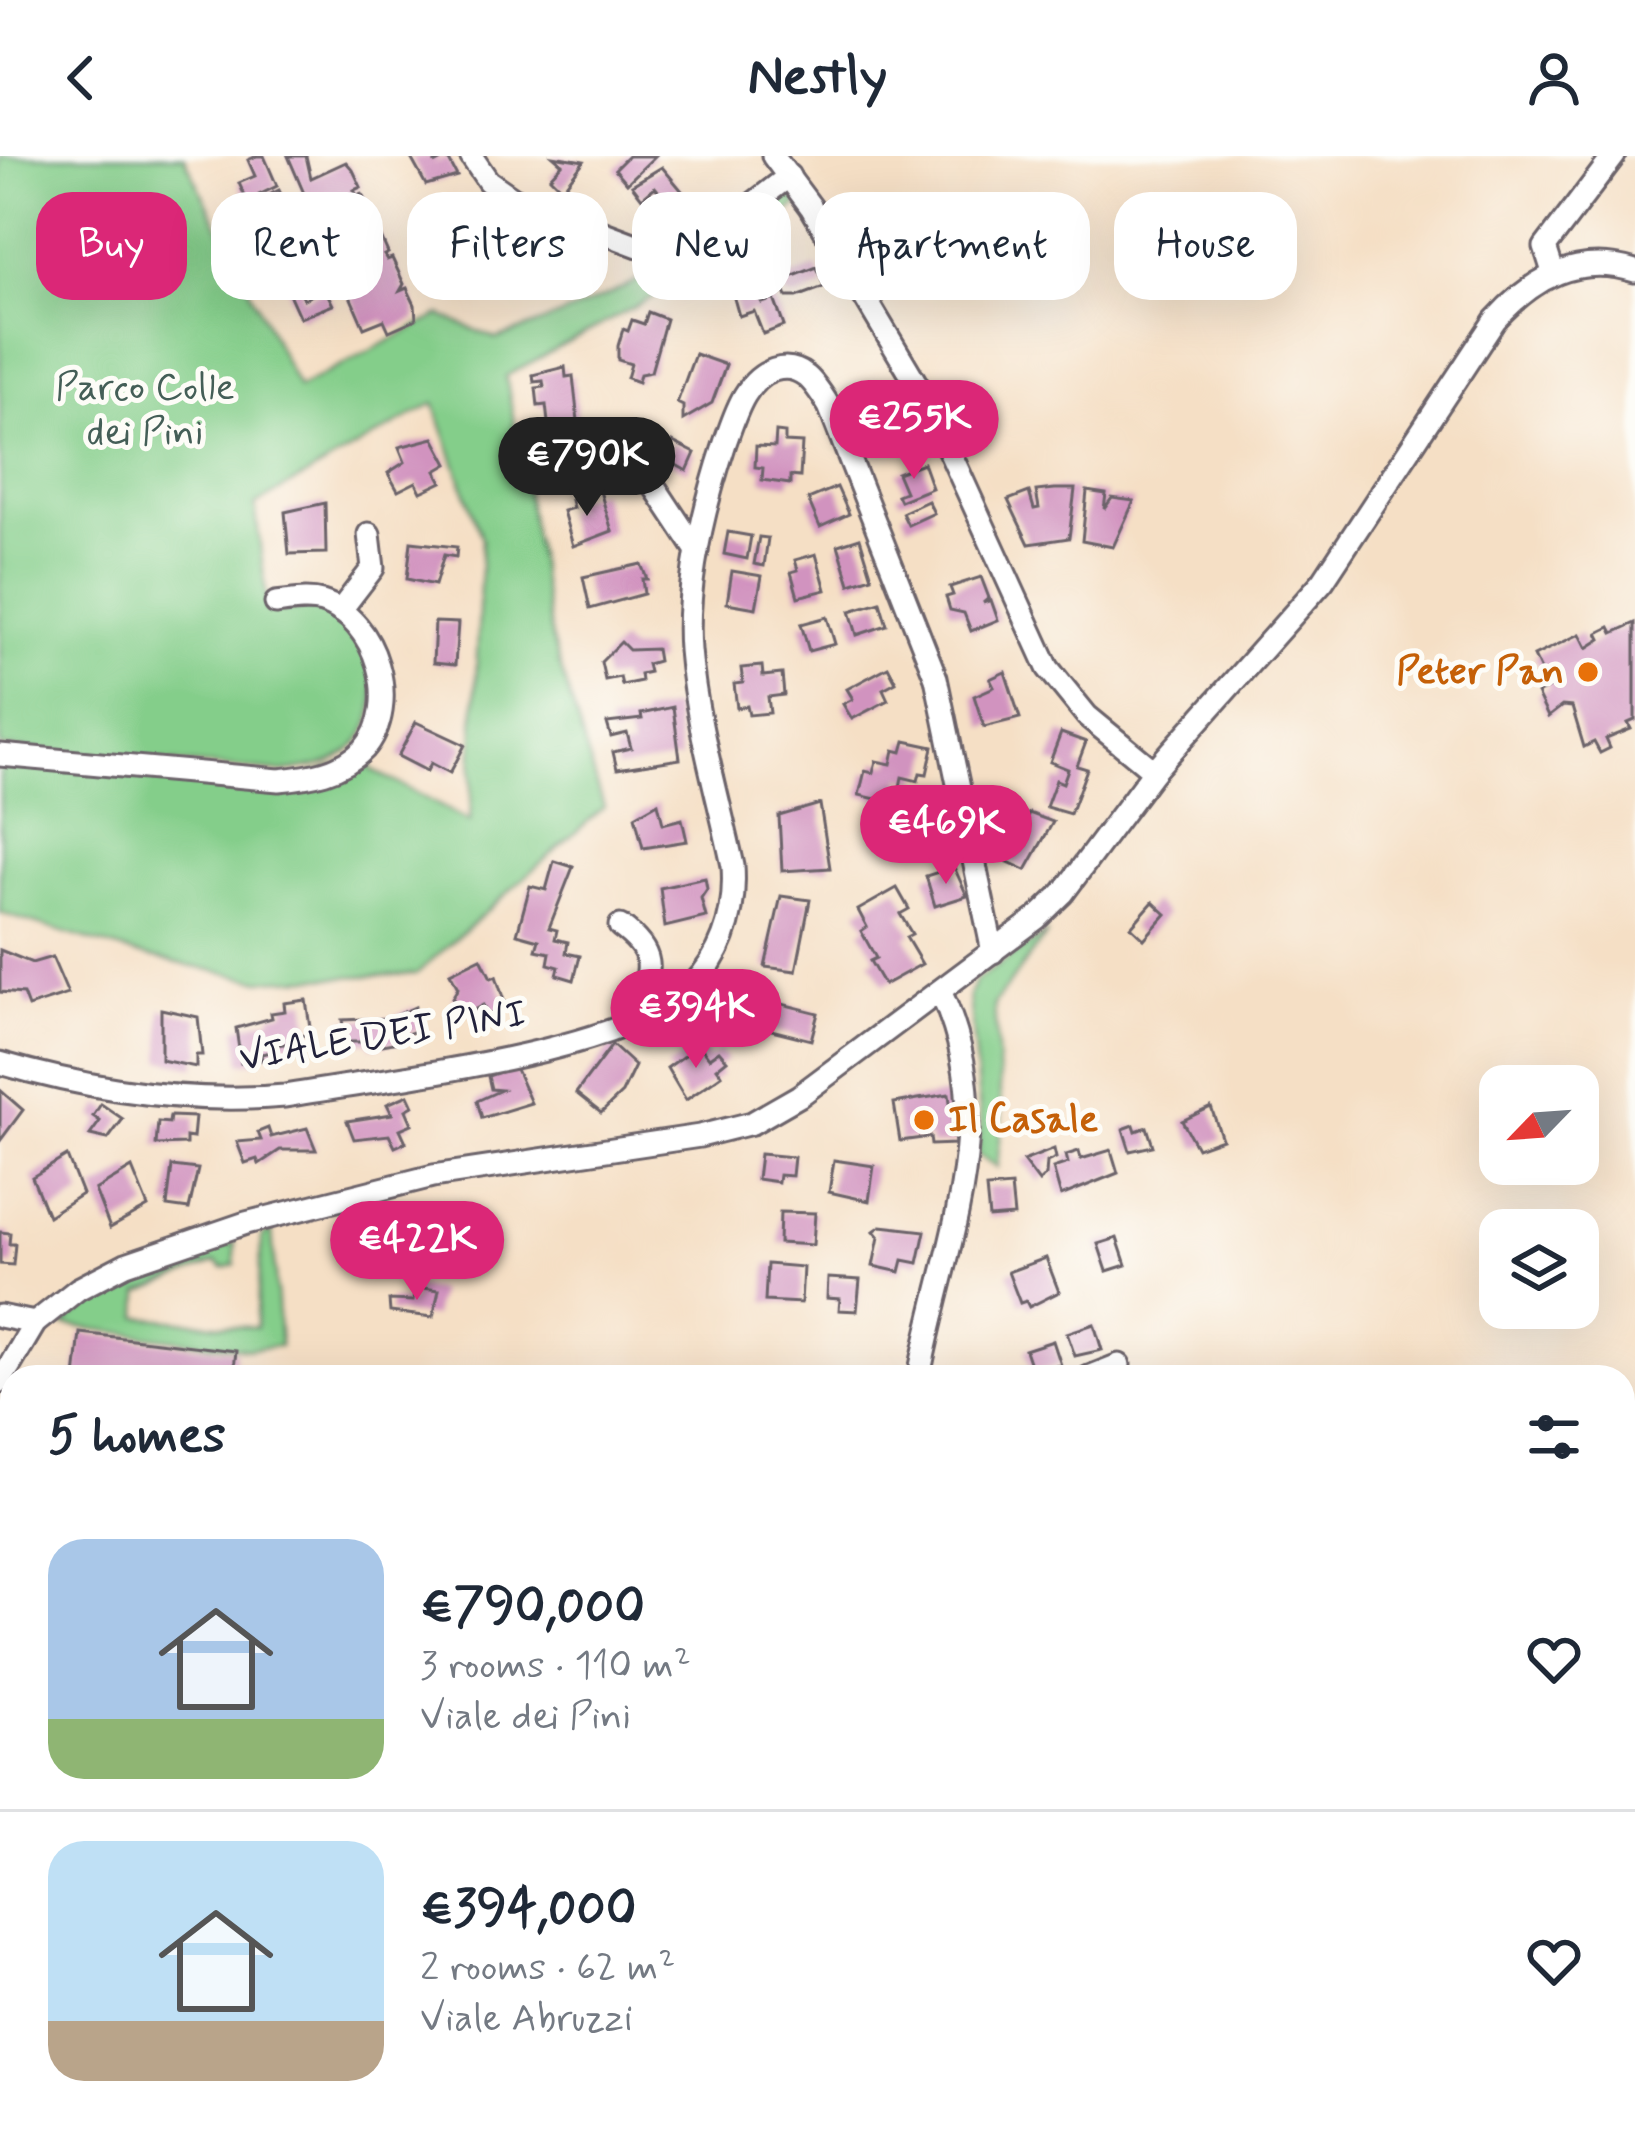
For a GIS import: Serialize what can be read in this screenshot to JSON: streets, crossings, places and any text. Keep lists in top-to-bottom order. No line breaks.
{"streets":{"street":["VIALE DEI PINI"]},"parks":["Parco Colle dei Pini"],"places":["Peter Pan","Il Casale"],"north":"bottom left","page":{"header":"Nestly","chip":["Buy","Rent","Filters","New","Apartment","House"],"price":["€255K","€790K","€469K","€394K","€422K"],"heading":"5 homes","list":[{"name":"€790,000","note":"3 rooms · 110 m² · Viale dei Pini"},{"name":"€394,000","note":"2 rooms · 62 m² · Viale Abruzzi"}]}}
